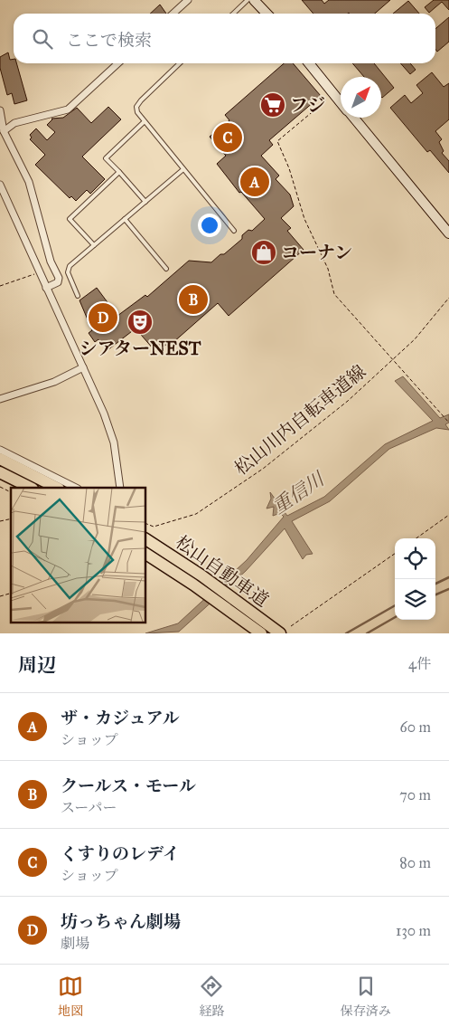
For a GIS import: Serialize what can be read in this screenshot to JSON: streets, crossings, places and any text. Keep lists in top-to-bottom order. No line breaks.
{"streets":{"highway":["松山自動車道"],"path":["松山川内自転車道線"]},"water":["重信川"],"places":{"supermarket":["フジ"],"shop":["コーナン"],"theatre":["シアターNEST"]},"north":"top right","page":{"search":"ここで検索","pins":["C","A","B","D"],"heading":["周辺","4件"],"list":[{"mark":"A","name":"ザ・カジュアル","note":"ショップ","value":"60 m"},{"mark":"B","name":"クールス・モール","note":"スーパー","value":"70 m"},{"mark":"C","name":"くすりのレデイ","note":"ショップ","value":"80 m"},{"mark":"D","name":"坊っちゃん劇場","note":"劇場","value":"130 m"}],"nav":["地図","経路","保存済み"]}}
